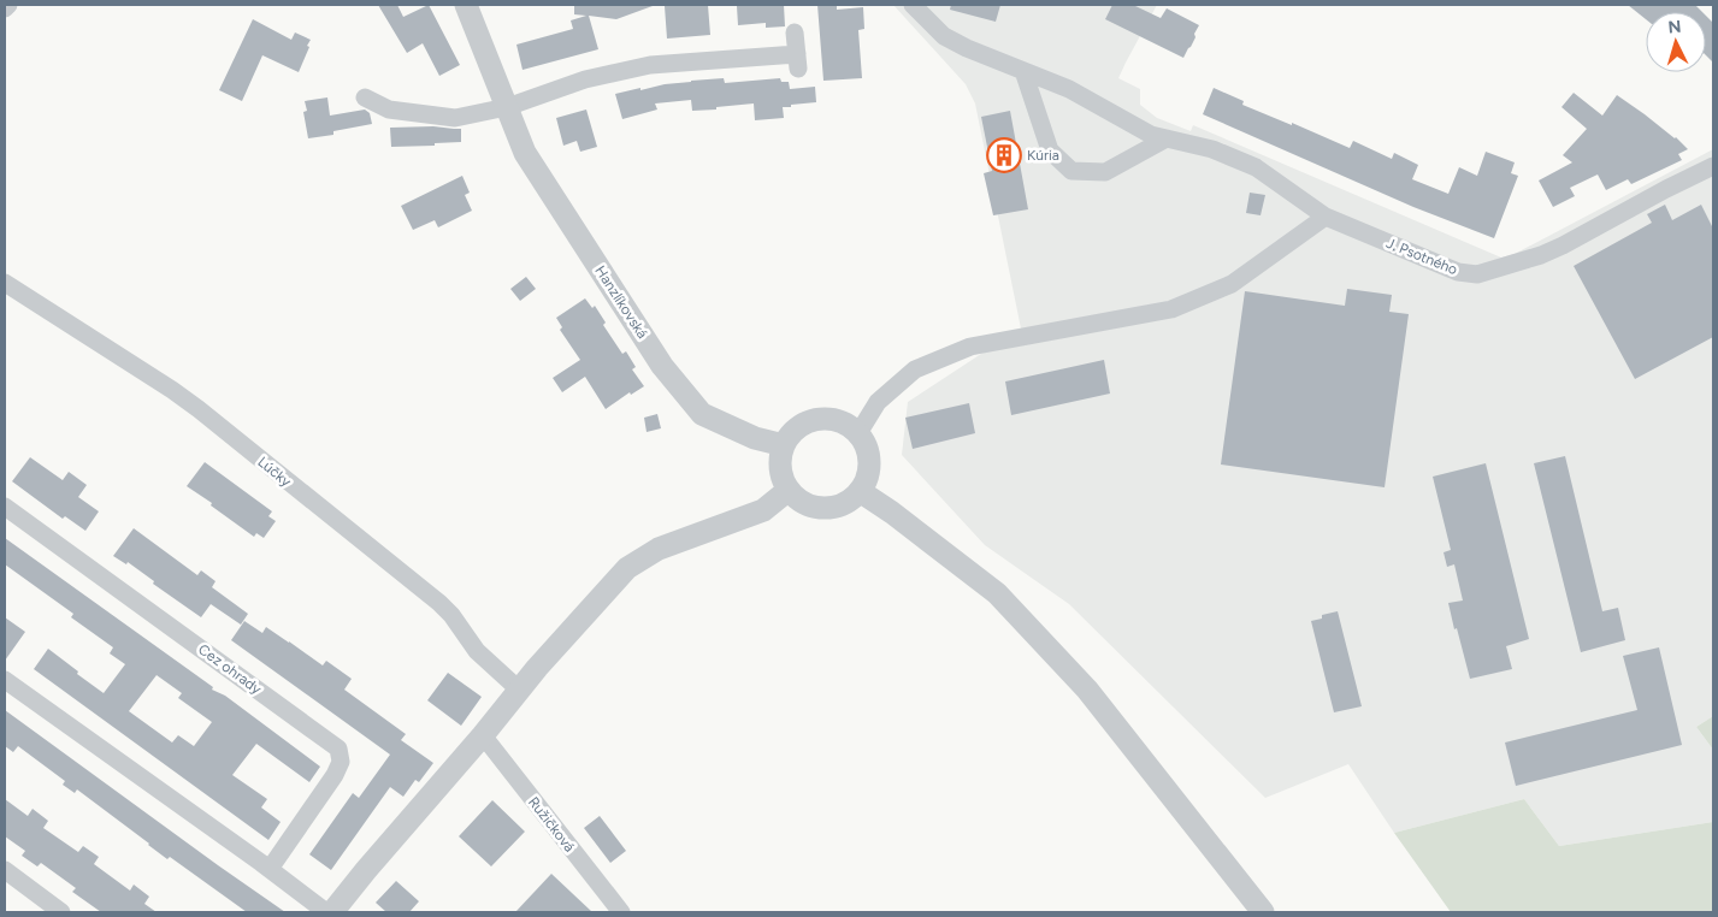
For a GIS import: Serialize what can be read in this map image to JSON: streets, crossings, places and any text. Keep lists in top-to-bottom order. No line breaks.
{"streets":{"street":["J. Psotného","Hanzlíkovská","Lúčky","Cez ohrady","Ružičková"]},"places":{"building":["Kúria"]},"north":"top"}
